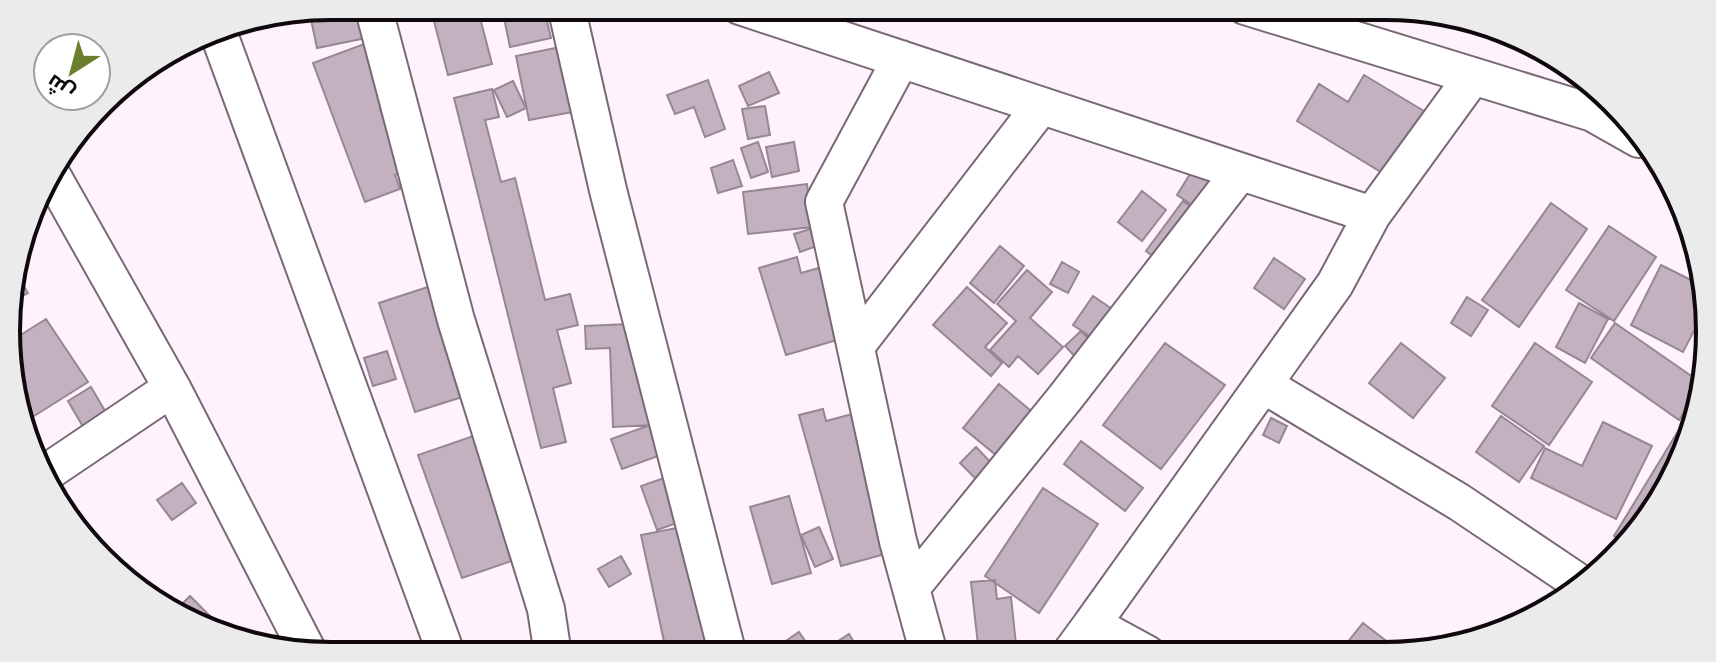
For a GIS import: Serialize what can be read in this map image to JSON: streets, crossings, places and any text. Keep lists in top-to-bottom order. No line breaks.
{"north":"bottom left"}
